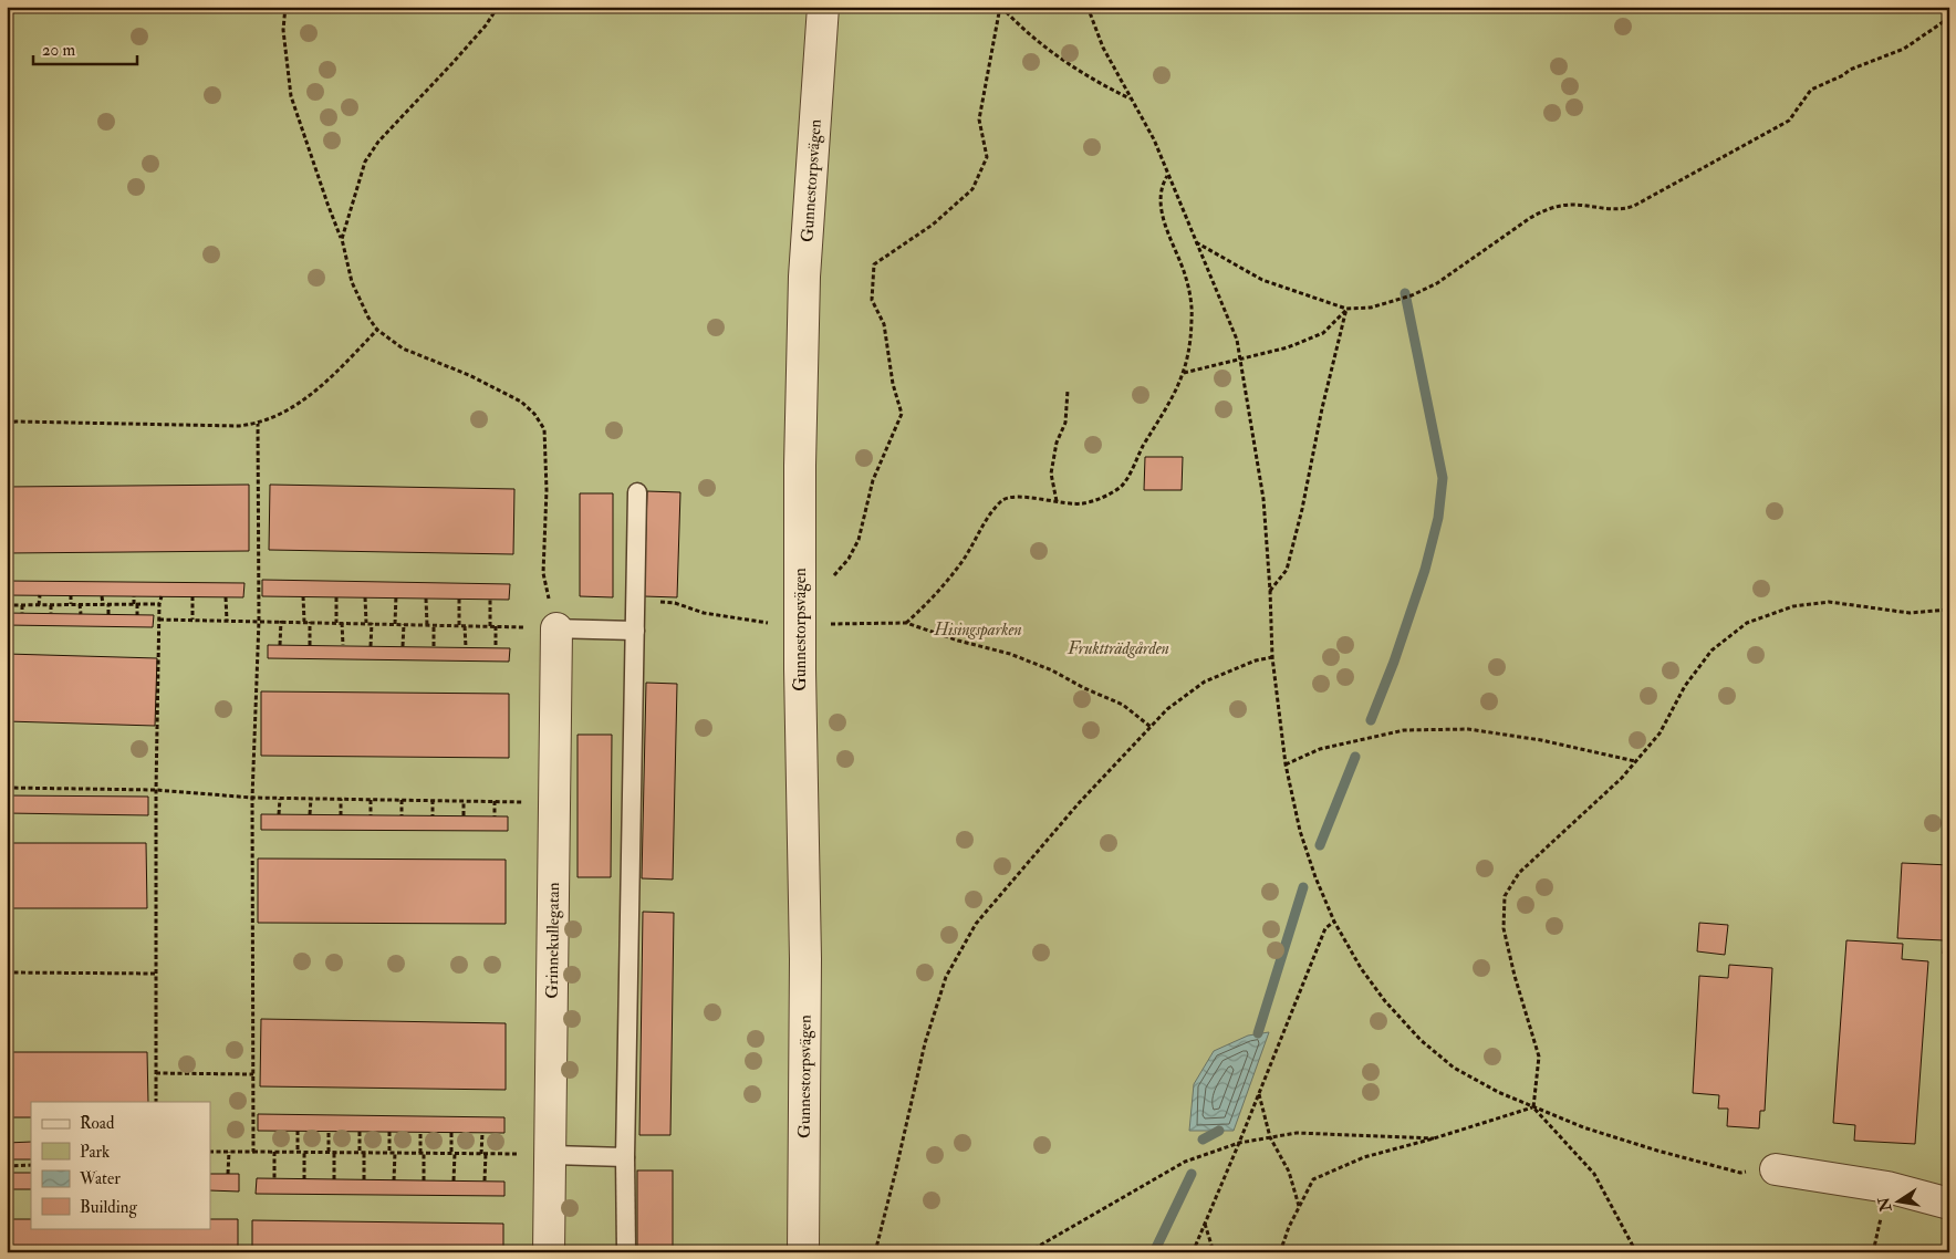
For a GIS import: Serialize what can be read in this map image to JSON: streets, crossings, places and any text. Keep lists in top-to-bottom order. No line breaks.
{"streets":{"street":["Gunnestorpsvägen","Grinnekullegatan"]},"parks":["Hisingsparken","Fruktträdgården"],"legend":["Road","Park","Water","Building"],"scale_bar":"20 m","north":"left"}
